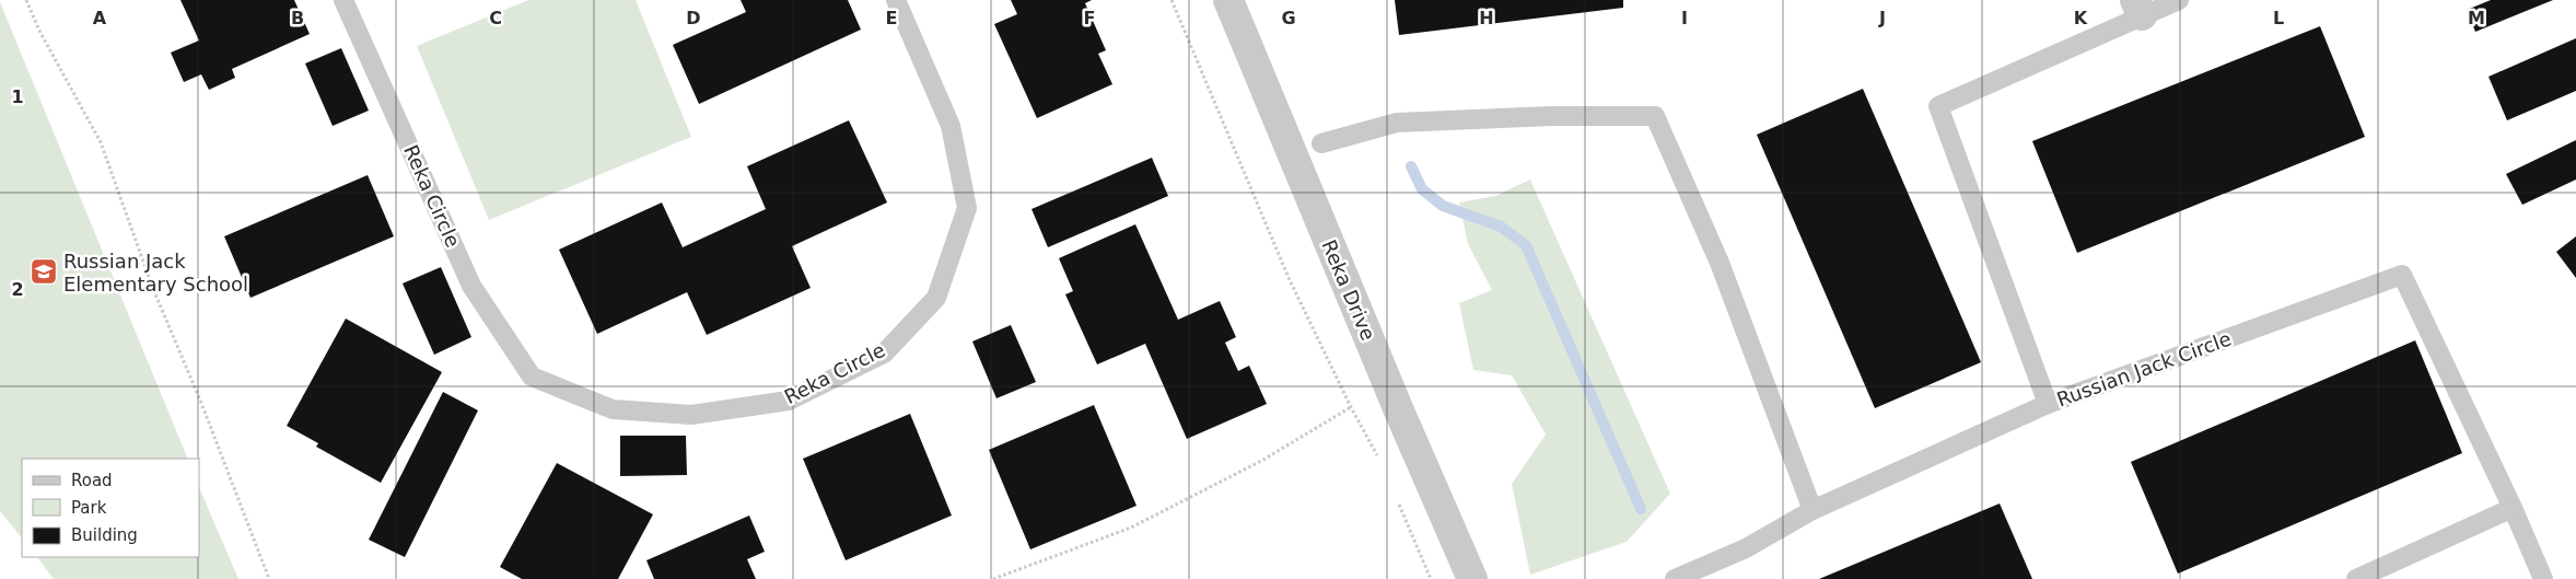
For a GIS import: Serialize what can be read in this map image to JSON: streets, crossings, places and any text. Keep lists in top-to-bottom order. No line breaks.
{"streets":{"street":["Reka Drive"],"lane":["Reka Circle","Russian Jack Circle"]},"places":{"school or university":["Russian Jack Elementary School"]},"legend":["Road","Park","Building"],"grid":{"columns":["A","B","C","D","E","F","G","H","I","J","K","L","M"],"rows":["1","2"]}}
